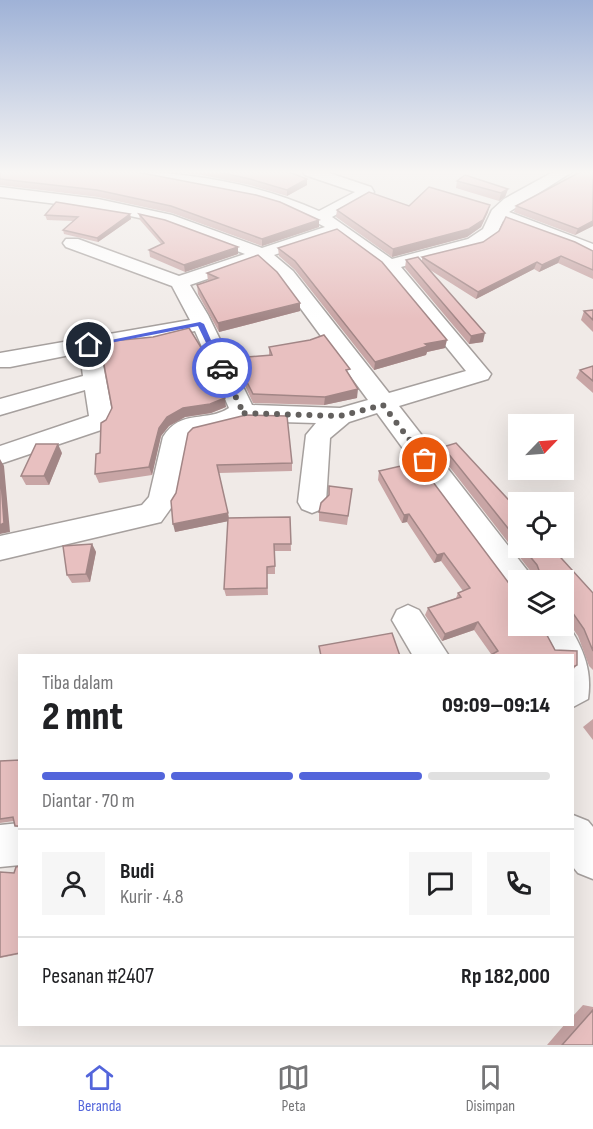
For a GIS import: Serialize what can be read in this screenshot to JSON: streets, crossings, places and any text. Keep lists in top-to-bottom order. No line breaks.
{"north":"top right","page":{"heading":["2 mnt","Tiba dalam","09:09–09:14"],"panel":["Budi","Kurir · 4.8","Pesanan #2407","Rp 182,000"],"bar":"Diantar · 70 m","tabs":["Beranda","Peta","Disimpan"]}}
